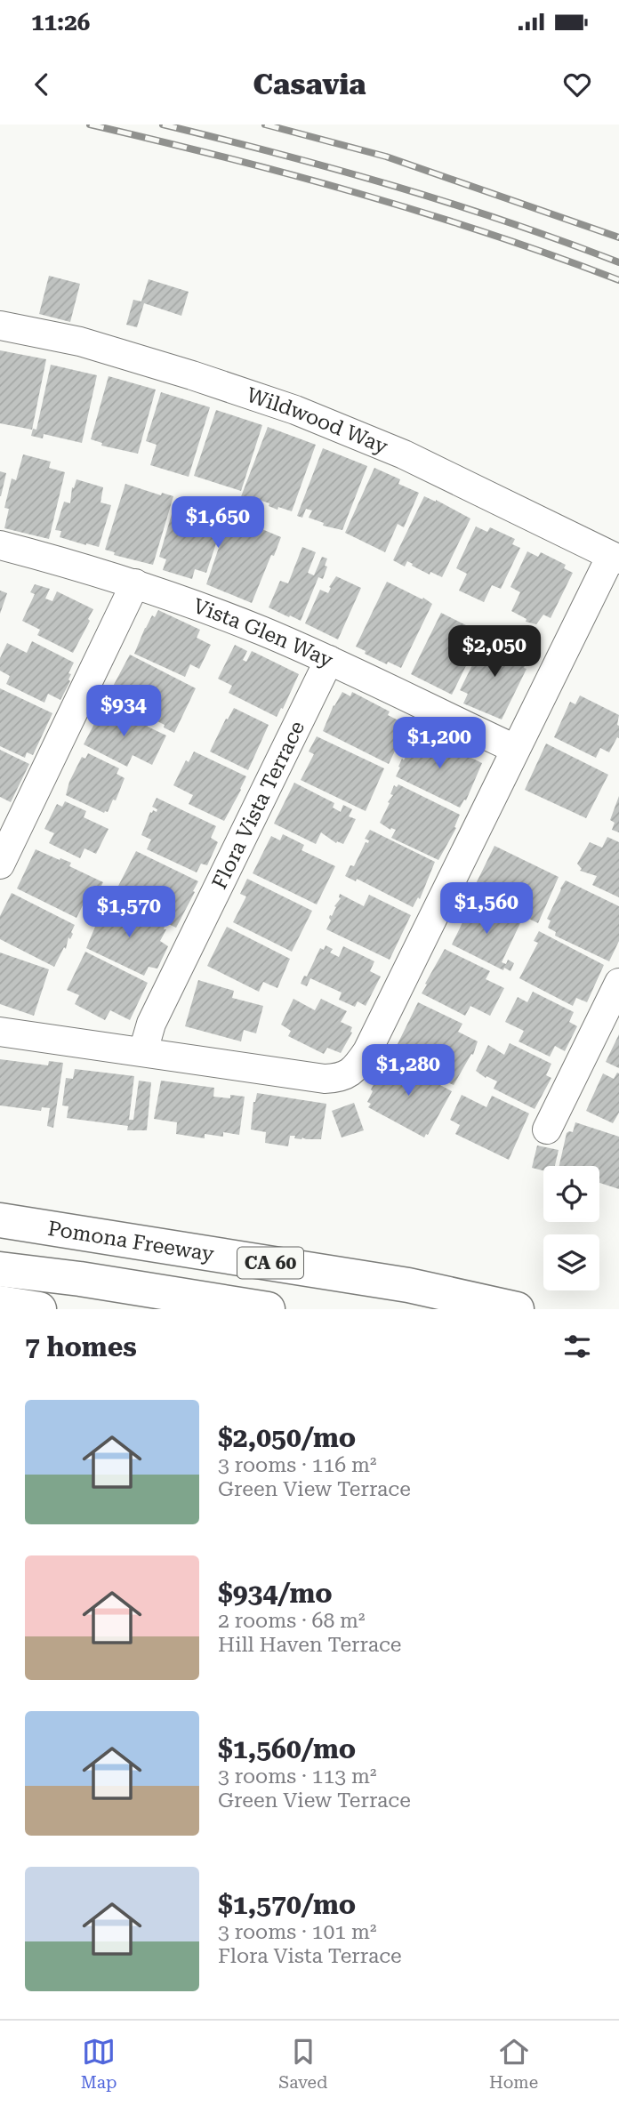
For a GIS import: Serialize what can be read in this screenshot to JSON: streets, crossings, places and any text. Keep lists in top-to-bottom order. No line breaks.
{"streets":{"highway":["Pomona Freeway","CA 60"],"street":["Wildwood Way","Vista Glen Way","Flora Vista Terrace"]},"crossings":[["Vista Glen Way","Flora Vista Terrace"]],"page":{"status":"11:26","header":"Casavia","price":["$1,650","$2,050","$934","$1,200","$1,560","$1,570","$1,280"],"heading":"7 homes","list":[{"name":"$2,050/mo","note":"3 rooms · 116 m² · Green View Terrace"},{"name":"$934/mo","note":"2 rooms · 68 m² · Hill Haven Terrace"},{"name":"$1,560/mo","note":"3 rooms · 113 m² · Green View Terrace"},{"name":"$1,570/mo","note":"3 rooms · 101 m² · Flora Vista Terrace"}],"tabs":["Map","Saved","Home"]}}
